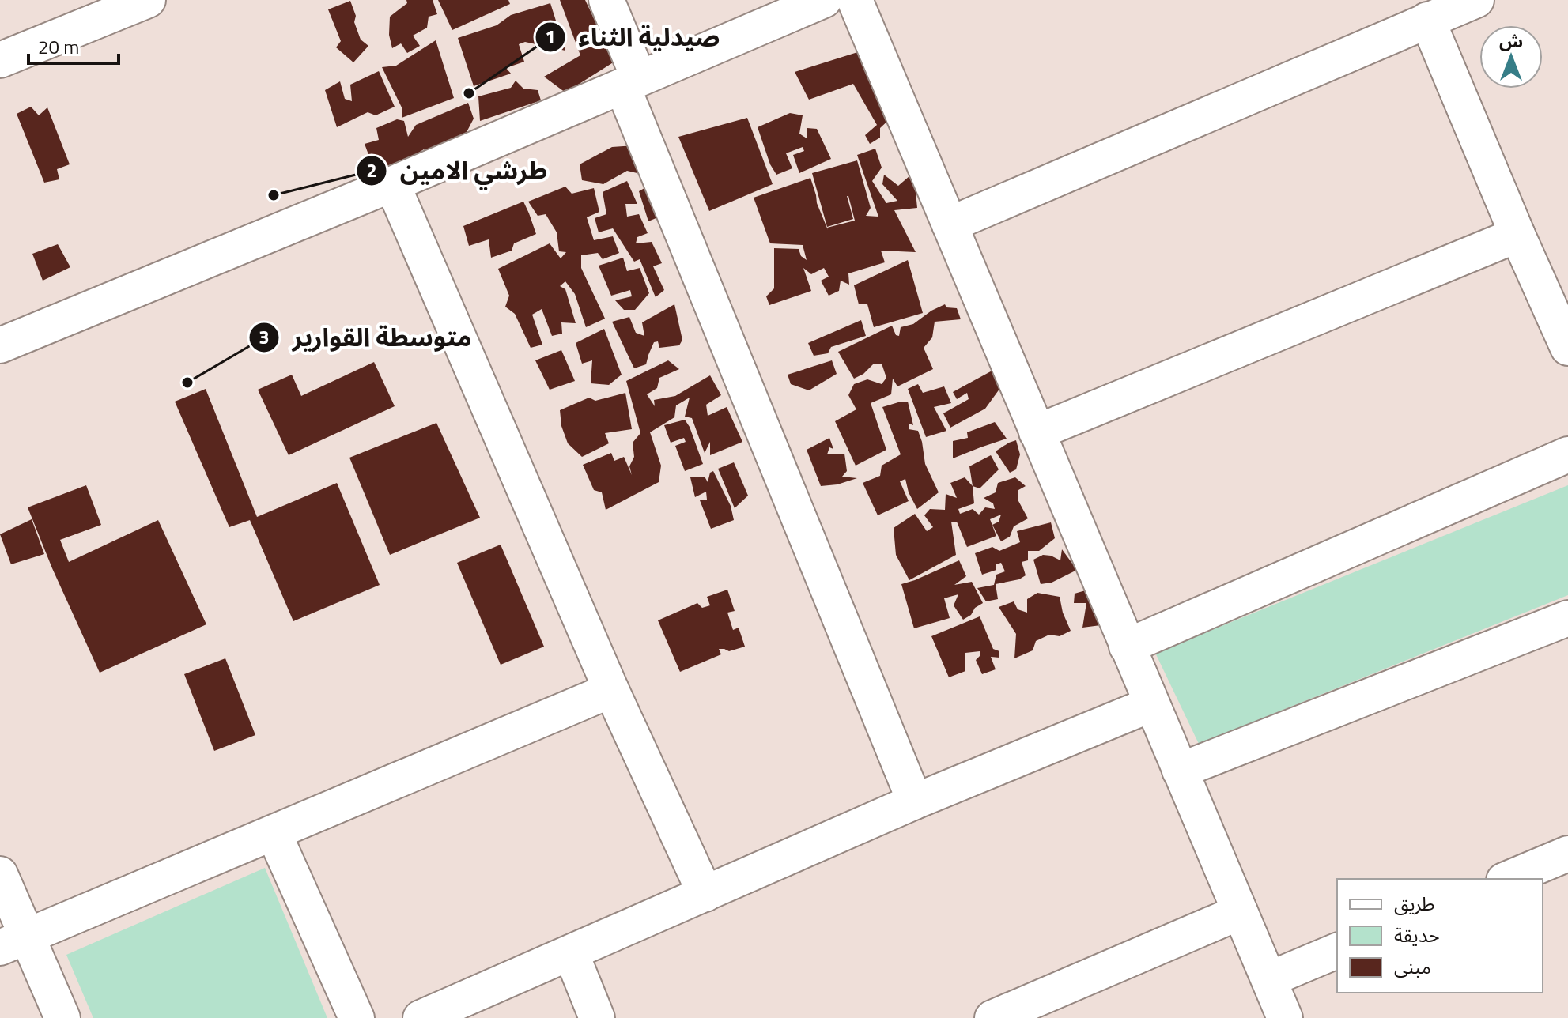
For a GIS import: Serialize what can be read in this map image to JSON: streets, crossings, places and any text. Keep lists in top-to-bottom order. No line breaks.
{"places":["صيدلية الثناء","طرشي الامين","متوسطة القوارير"],"legend":["طريق","حديقة","مبنى"],"scale_bar":"20 m","north":"top"}
